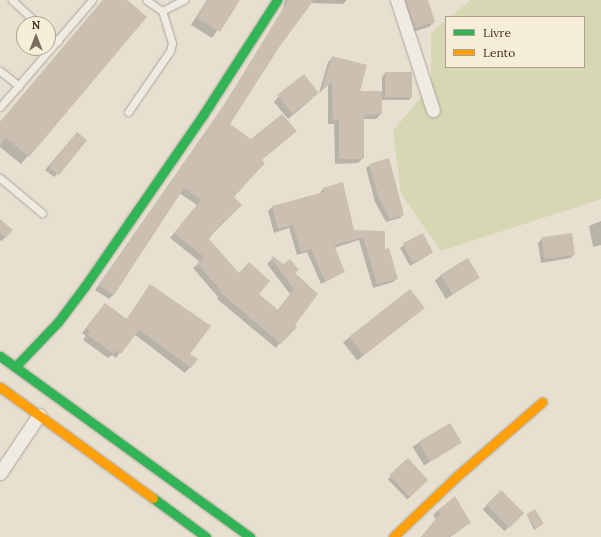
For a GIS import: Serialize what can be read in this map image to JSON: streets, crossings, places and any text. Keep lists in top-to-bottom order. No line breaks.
{"legend":["Livre","Lento"],"north":"top"}
